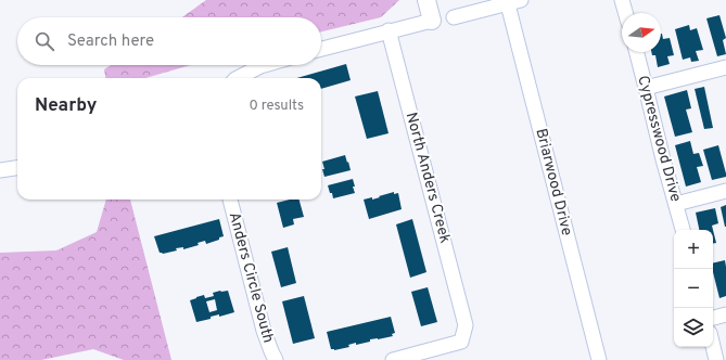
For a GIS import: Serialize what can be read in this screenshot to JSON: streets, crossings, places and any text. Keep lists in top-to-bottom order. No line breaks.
{"streets":{"street":["Cypresswood Drive","North Anders Creek","Briarwood Drive","Anders Circle South"]},"north":"right","page":{"search":"Search here","heading":["Nearby","0 results"],"map_buttons":["+","−"]}}
